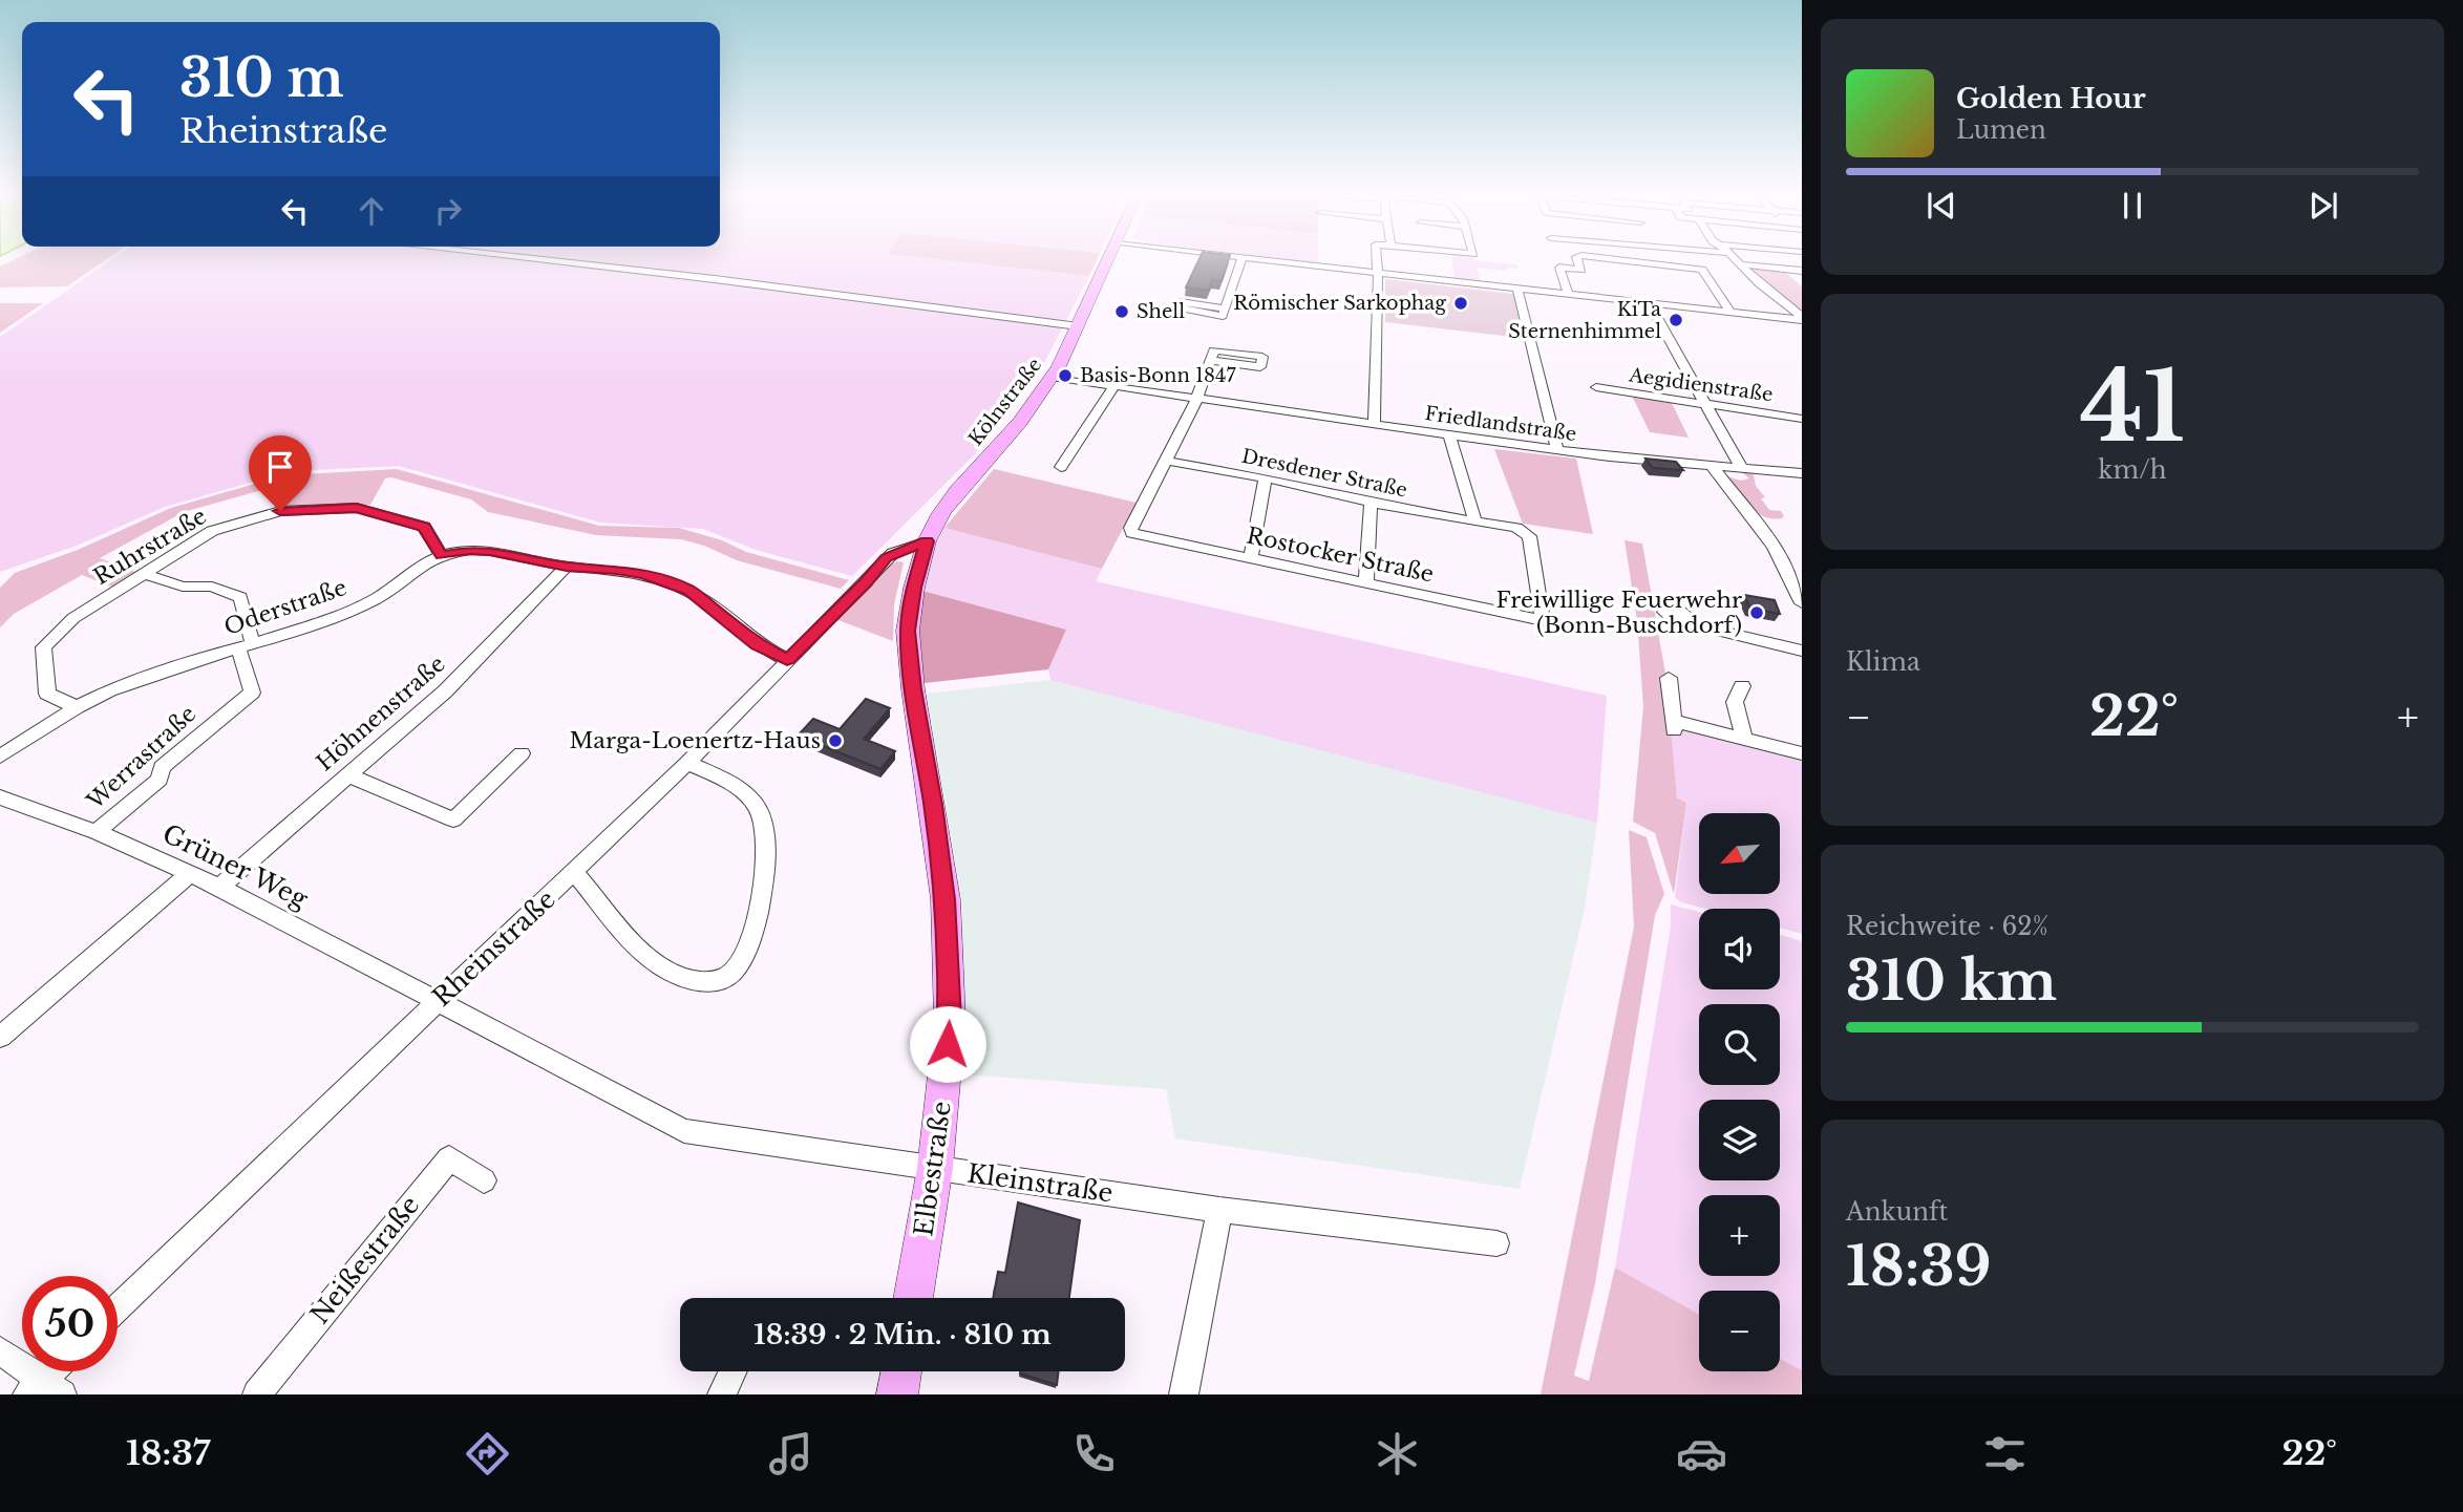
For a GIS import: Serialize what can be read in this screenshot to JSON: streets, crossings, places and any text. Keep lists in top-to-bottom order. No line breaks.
{"streets":{"main road":["Kölnstraße","Elbestraße"],"street":["Aegidienstraße","Friedlandstraße","Dresdener Straße","Ruhrstraße","Rostocker Straße","Oderstraße","Höhnenstraße","Werrastraße","Grüner Weg","Rheinstraße","Kleinstraße","Neißestraße"]},"crossings":[["Kölnstraße","Friedlandstraße"],["Kölnstraße","Elbestraße"],["Dresdener Straße","Rostocker Straße"],["Ruhrstraße","Oderstraße"],["Oderstraße","Höhnenstraße"],["Oderstraße","Werrastraße"],["Oderstraße","Rheinstraße"],["Höhnenstraße","Grüner Weg"],["Werrastraße","Grüner Weg"],["Grüner Weg","Rheinstraße"],["Grüner Weg","Kleinstraße"],["Rheinstraße","Elbestraße"],["Rheinstraße","Kleinstraße"],["Elbestraße","Kleinstraße"]],"places":["Römischer Sarkophag","Shell","KiTa Sternenhimmel","Basis-Bonn 1847","Freiwillige Feuerwehr (Bonn-Buschdorf)","Marga-Loenertz-Haus"],"north":"bottom left","page":{"turn":["310 m","Rheinstraße"],"song":["Golden Hour","Lumen"],"tile":[["41","km/h"],"Klima",["Reichweite · 62%","310 km"],["Ankunft","18:39"]],"heat":["−","22°","+"],"map_buttons":["+","−"],"limit":"50","trip":"18:39 · 2 Min. · 810 m","tabs":["18:37","22°"]}}
